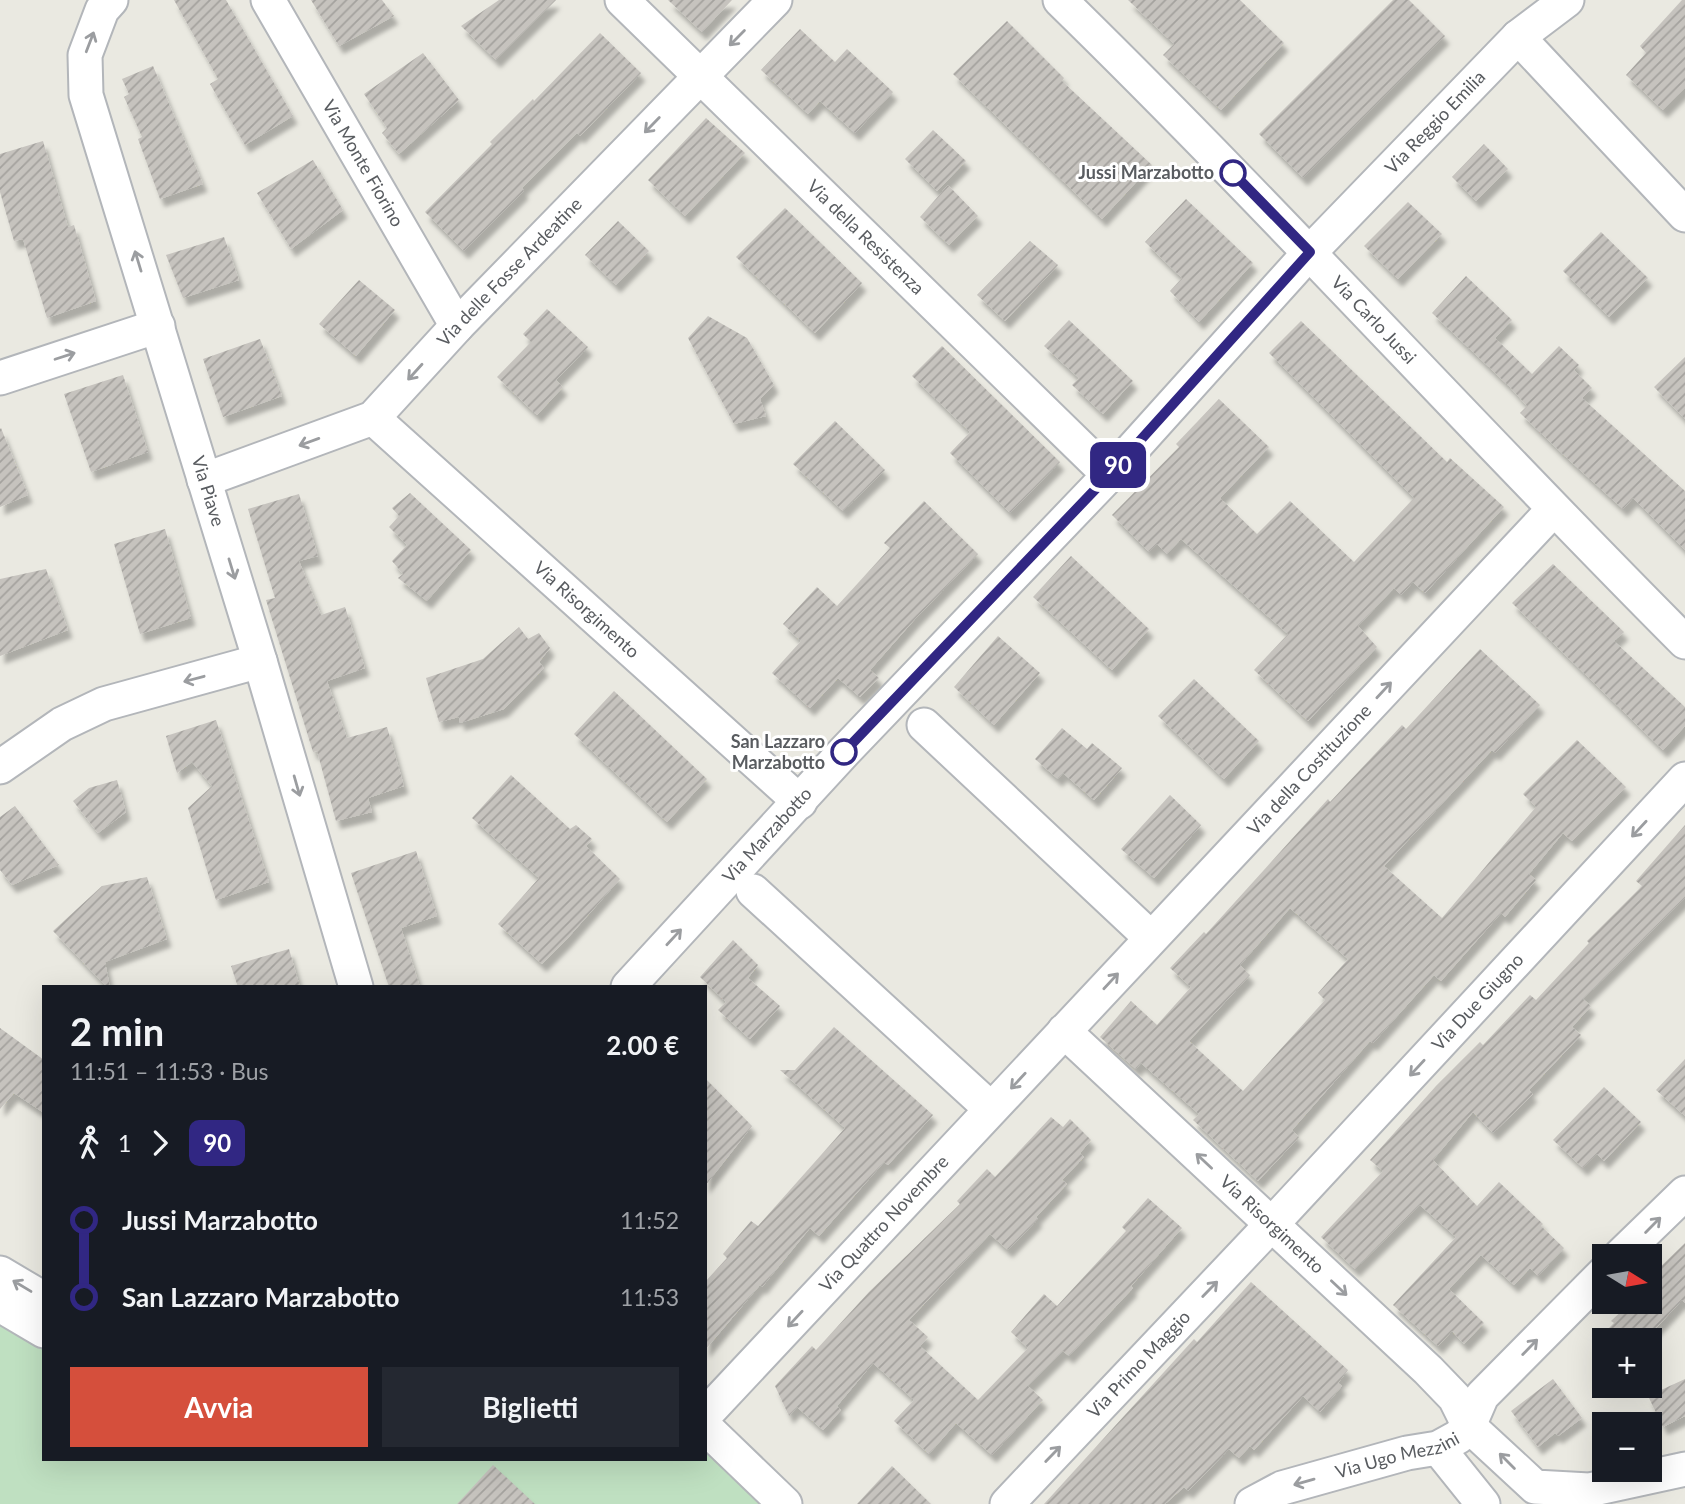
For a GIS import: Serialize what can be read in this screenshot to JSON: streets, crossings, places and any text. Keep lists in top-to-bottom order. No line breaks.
{"streets":{"street":["Via Reggio Emilia","Via Monte Fiorino","Via della Resistenza","Via delle Fosse Ardeatine","Via Carlo Jussi","Via Piave","Via Risorgimento","Via della Costituzione","Via Marzabotto","Via Due Giugno","Via Quattro Novembre","Via Primo Maggio","Via Ugo Mezzini"]},"crossings":[["Via Reggio Emilia","Via Carlo Jussi"],["Via Reggio Emilia","Via Marzabotto"],["Via Monte Fiorino","Via delle Fosse Ardeatine"],["Via della Resistenza","Via delle Fosse Ardeatine"],["Via della Resistenza","Via Marzabotto"],["Via delle Fosse Ardeatine","Via Piave"],["Via delle Fosse Ardeatine","Via Risorgimento"],["Via Carlo Jussi","Via della Costituzione"],["Via Carlo Jussi","Via Marzabotto"],["Via Risorgimento","Via della Costituzione"],["Via Risorgimento","Via Marzabotto"],["Via Risorgimento","Via Due Giugno"],["Via Risorgimento","Via Quattro Novembre"],["Via Risorgimento","Via Primo Maggio"],["Via Risorgimento","Via Ugo Mezzini"],["Via della Costituzione","Via Quattro Novembre"],["Via Due Giugno","Via Primo Maggio"]],"one_way":["Via delle Fosse Ardeatine","Via della Costituzione","Via Quattro Novembre","Via Primo Maggio","Via Ugo Mezzini"],"places":["Jussi Marzabotto","San Lazzaro Marzabotto"],"lines":["bus line 90"],"north":"right","page":{"on_map":"90","heading":["2 min","11:51 – 11:53 · Bus","2.00 €"],"legs":["1","90"],"list":[{"name":"Jussi Marzabotto","value":"11:52"},{"name":"San Lazzaro Marzabotto","value":"11:53"}],"map_buttons":["+","−"],"buttons":["Avvia","Biglietti"]}}
